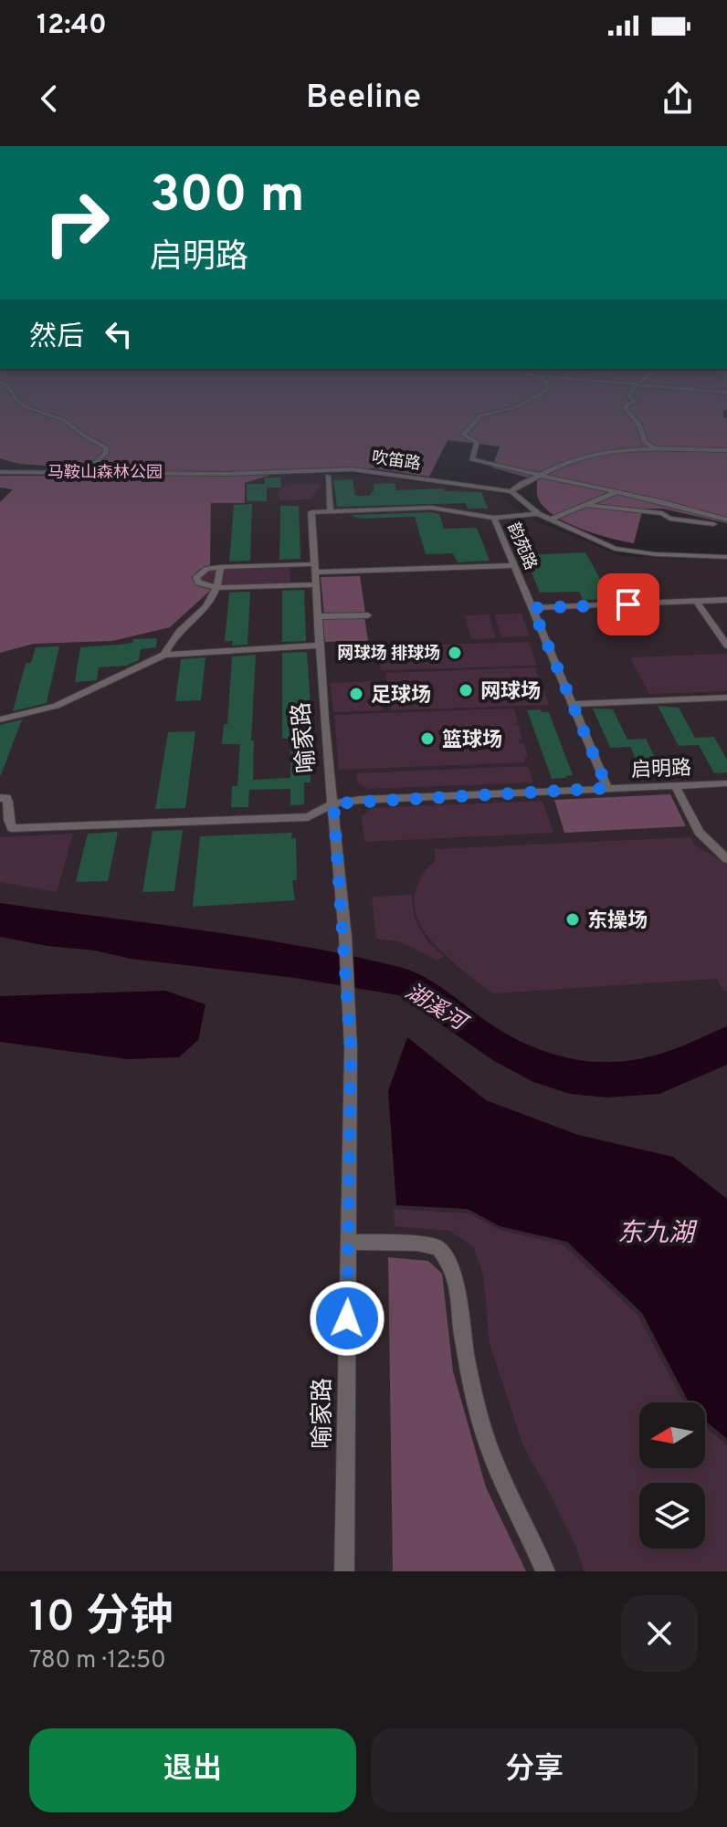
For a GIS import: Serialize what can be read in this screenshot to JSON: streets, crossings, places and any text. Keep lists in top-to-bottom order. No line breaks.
{"streets":{"street":["吹笛路","韵苑路","喻家路","启明路"]},"crossings":[["韵苑路","启明路"],["喻家路","启明路"]],"water":["湖溪河","东九湖"],"parks":["马鞍山森林公园"],"places":["网球场 排球场","网球场","足球场","篮球场","东操场"],"north":"left","page":{"status":"12:40","header":"Beeline","turn":["300 m","启明路"],"then":"然后","heading":["10 分钟","780 m · 12:50"],"buttons":["退出","分享"]}}
